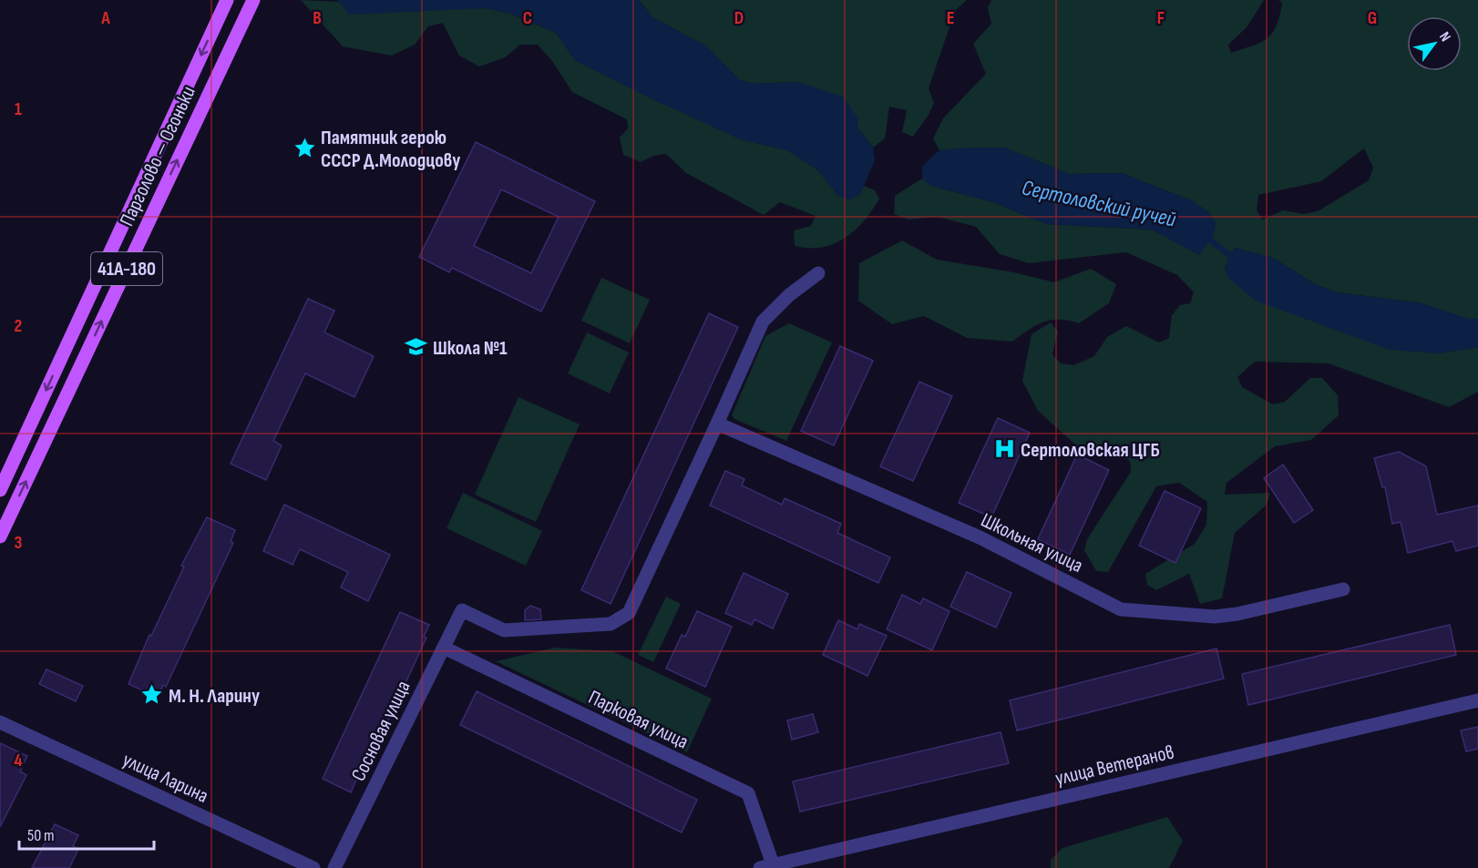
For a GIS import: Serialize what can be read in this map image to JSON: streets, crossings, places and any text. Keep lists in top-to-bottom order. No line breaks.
{"streets":{"main road":["Парголово — Огоньки","41А-180"],"street":["Школьная улица","Парковая улица","Сосновая улица","улица Ветеранов","улица Ларина"]},"crossings":[["Школьная улица","Сосновая улица"],["Парковая улица","Сосновая улица"],["Парковая улица","улица Ветеранов"]],"water":["Сертоловский ручей"],"places":{"place":["Памятник герою СССР Д.Молодцову","М. Н. Ларину"],"school or university":["Школа №1"],"hospital":["Сертоловская ЦГБ"]},"scale_bar":"50 m","north":"top right","grid":{"columns":["A","B","C","D","E","F","G"],"rows":["1","2","3","4"]}}
